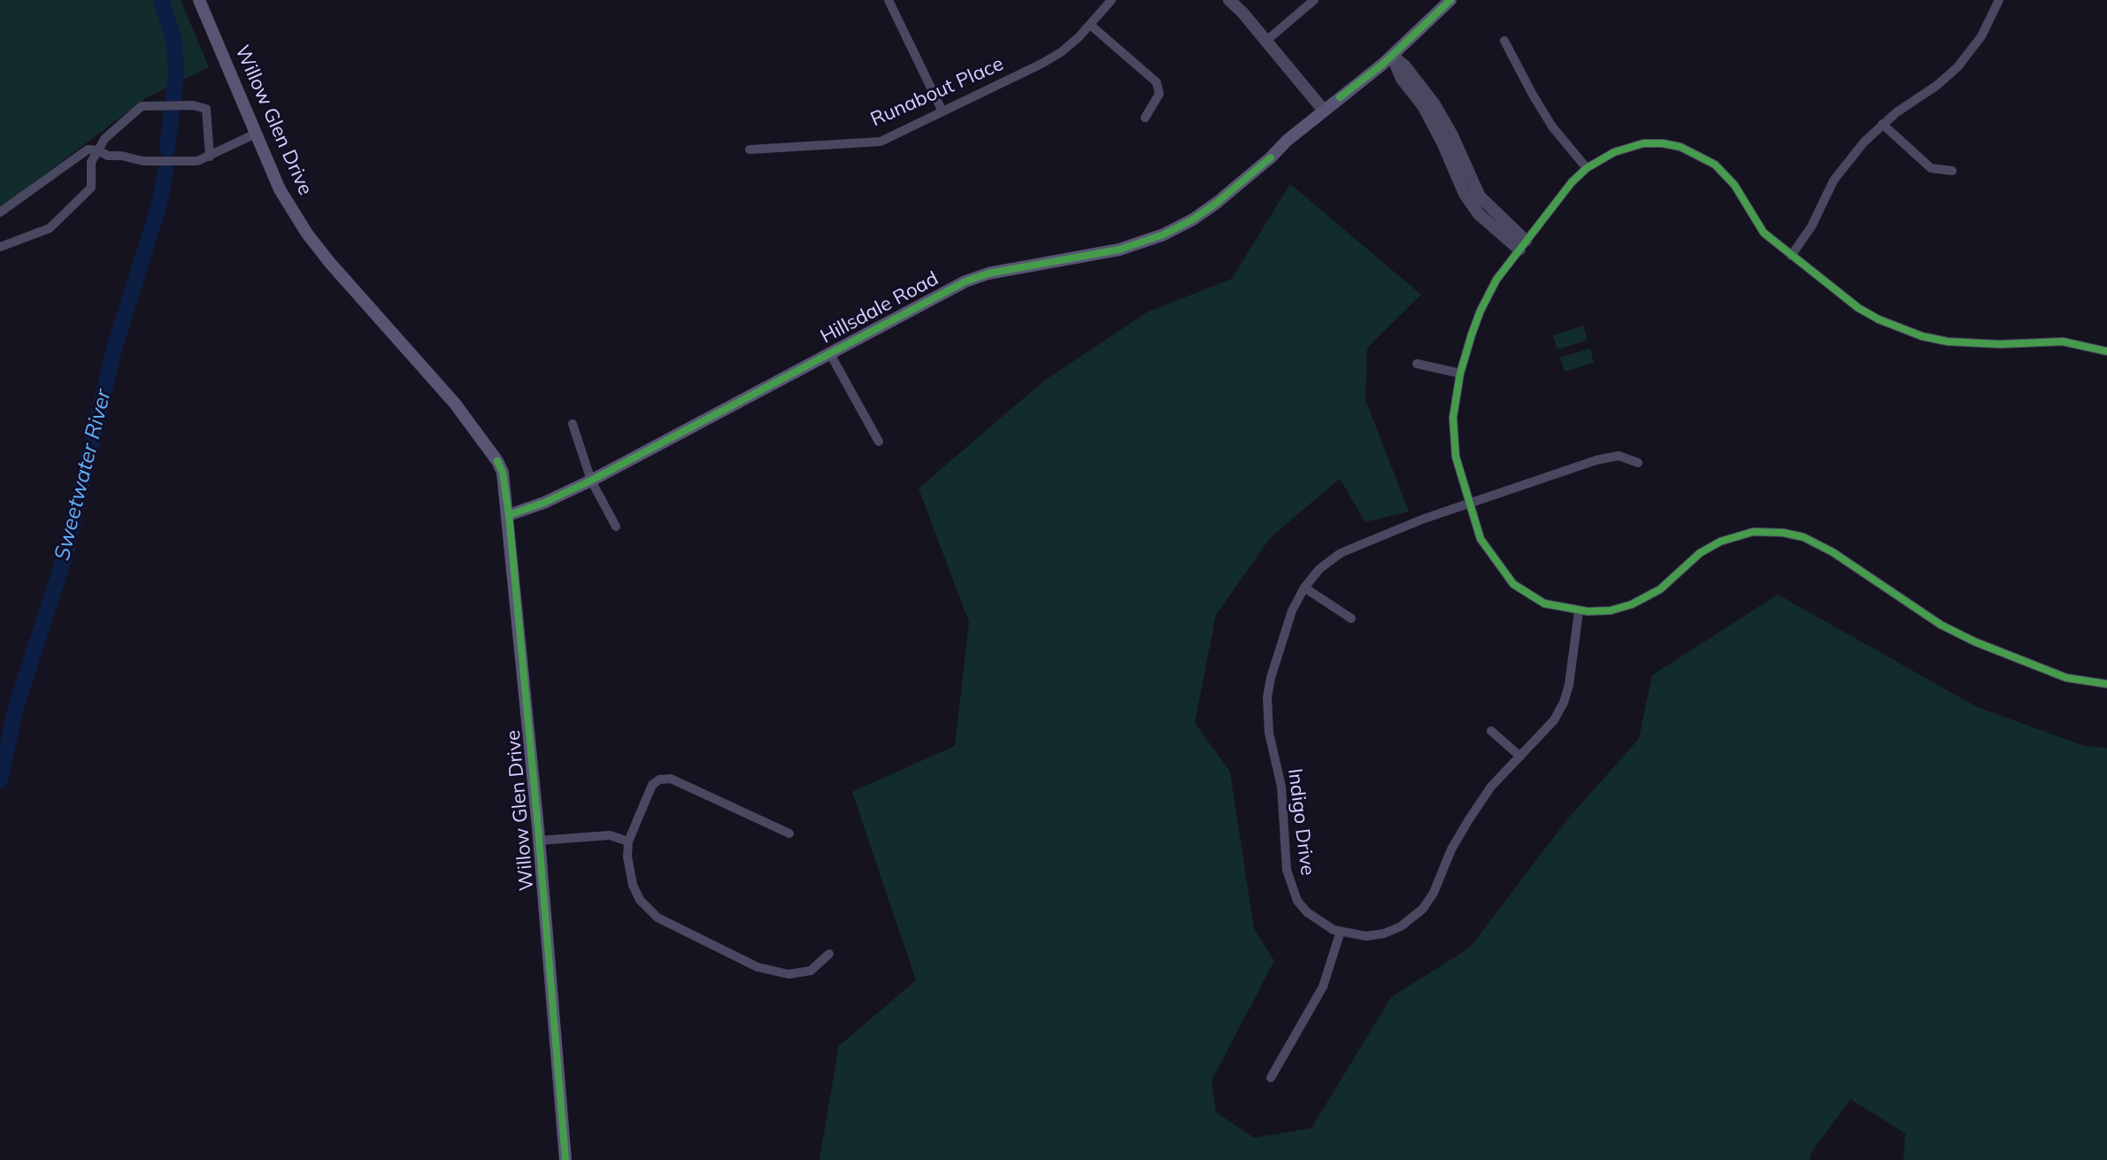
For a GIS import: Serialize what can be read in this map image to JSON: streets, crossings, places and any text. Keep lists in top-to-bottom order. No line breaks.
{"streets":{"main road":["Willow Glen Drive","Hillsdale Road"],"street":["Runabout Place","Indigo Drive"]},"crossings":[["Willow Glen Drive","Hillsdale Road"]],"water":["Sweetwater River"]}
